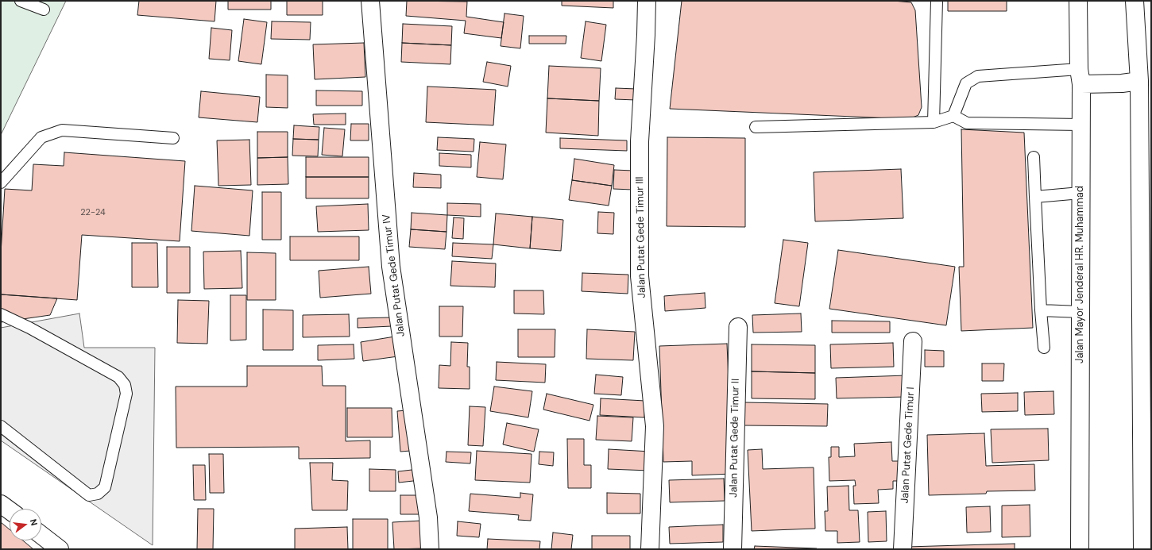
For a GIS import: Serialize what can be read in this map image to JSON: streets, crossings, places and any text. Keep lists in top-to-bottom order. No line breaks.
{"streets":{"street":["Jalan Putat Gede Timur III","Jalan Mayor Jenderal HR. Muhammad","Jalan Putat Gede Timur IV","Jalan Putat Gede Timur II","Jalan Putat Gede Timur I"]},"house_numbers":["22-24"],"north":"right"}
